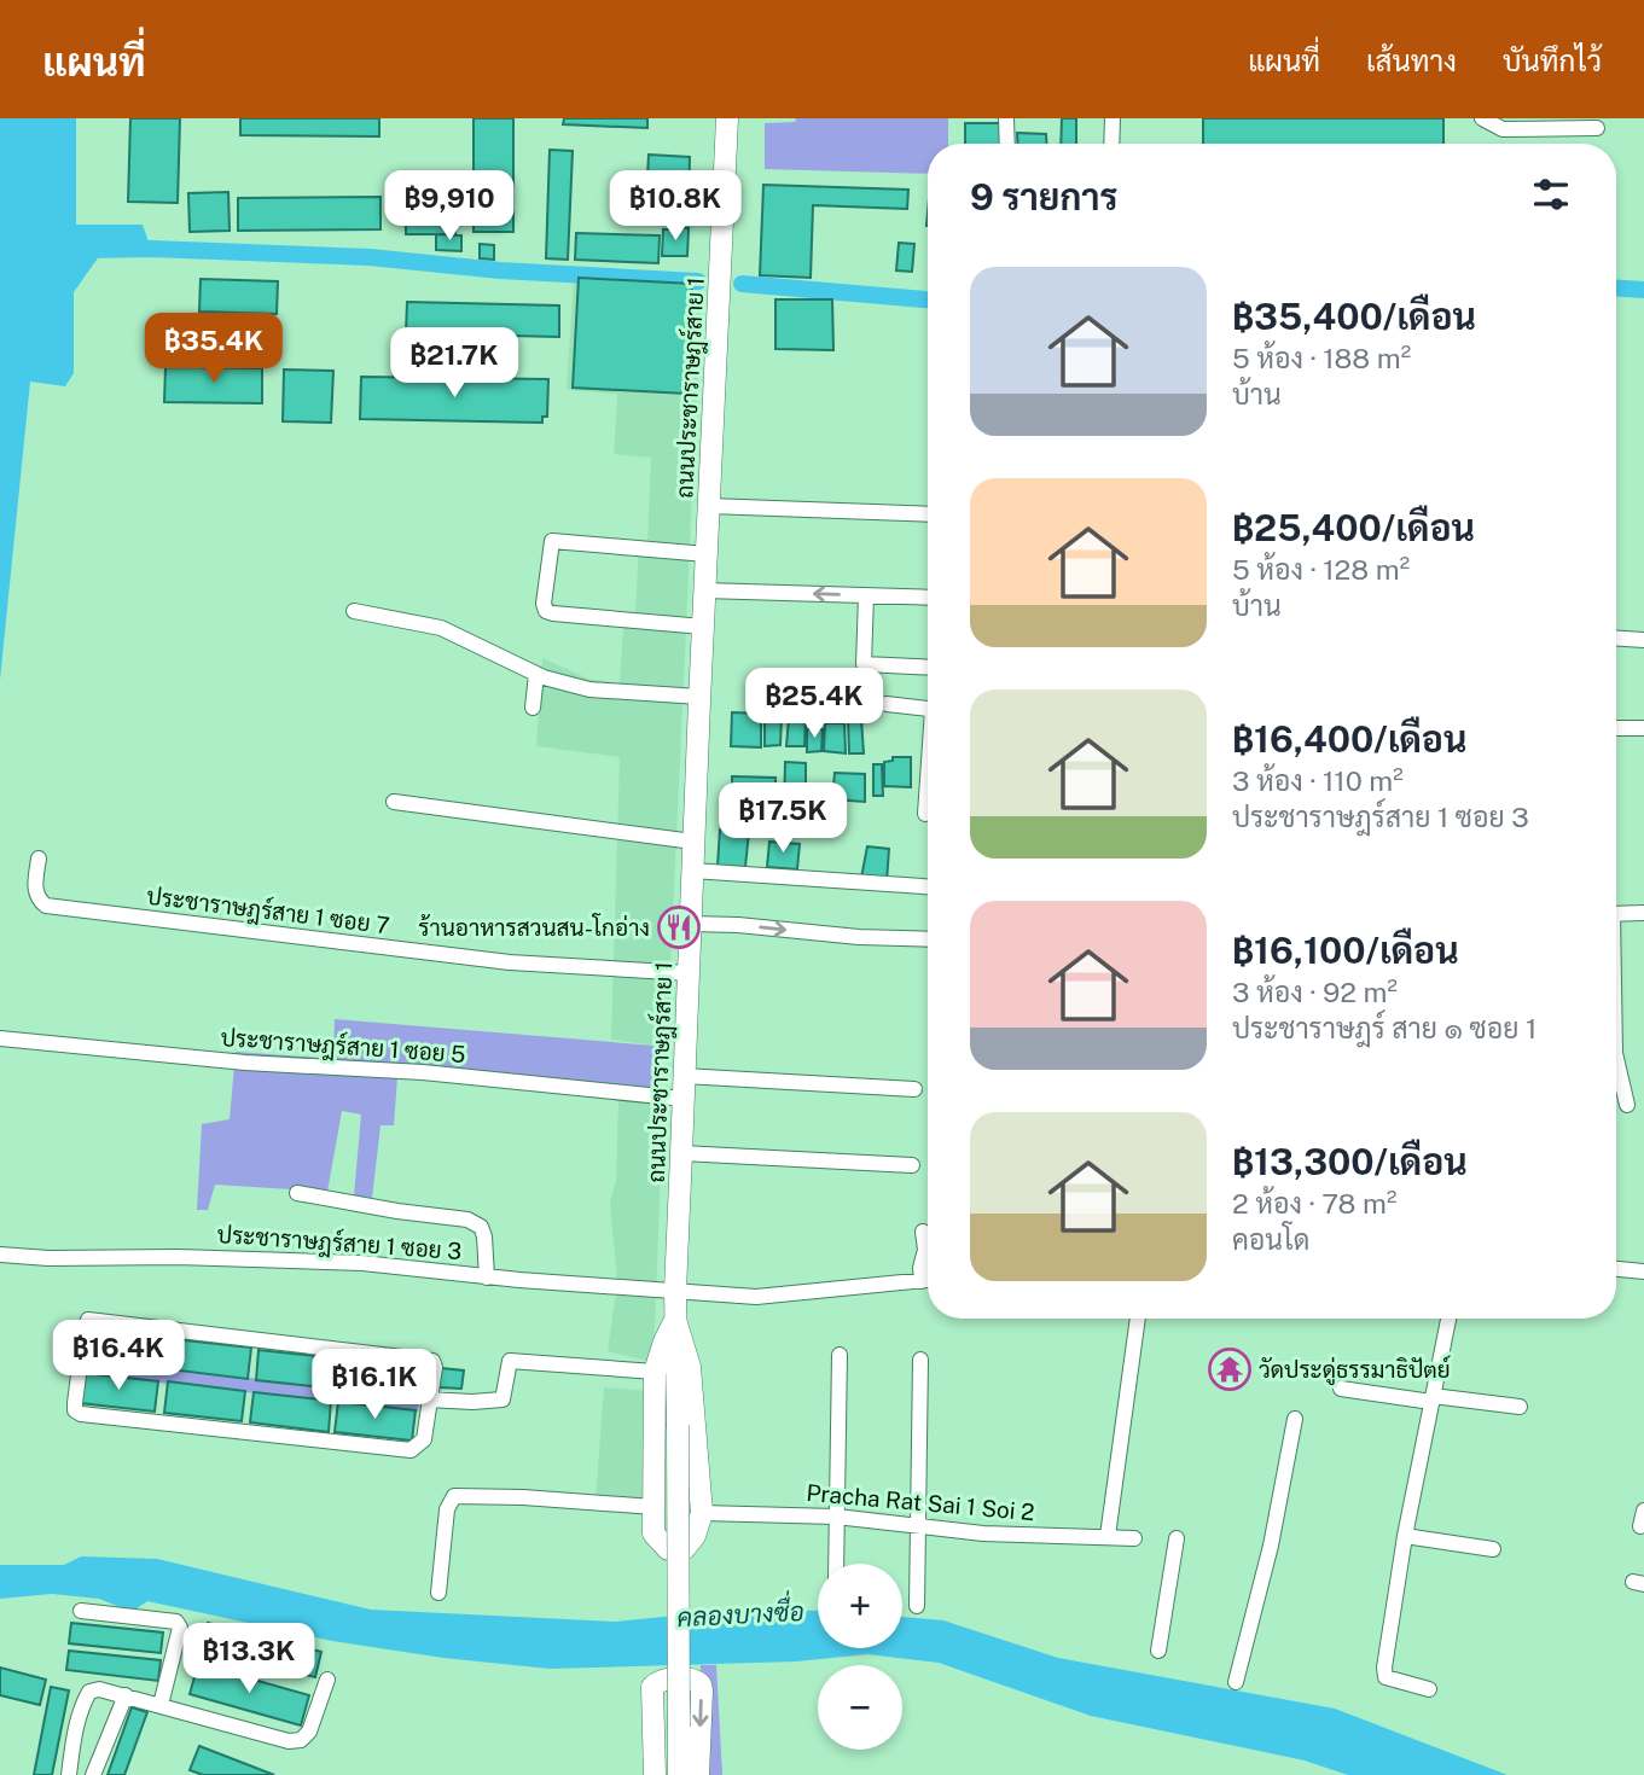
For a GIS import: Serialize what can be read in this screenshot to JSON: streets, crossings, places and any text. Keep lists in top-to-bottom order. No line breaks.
{"streets":{"main road":["ถนนประชาราษฎร์สาย 1"],"street":["ประชาราษฎร์สาย 1 ซอย 7","ประชาราษฎร์สาย 1 ซอย 5","ประชาราษฎร์สาย 1 ซอย 3","Pracha Rat Sai 1 Soi 2"]},"crossings":[["ถนนประชาราษฎร์สาย 1","ประชาราษฎร์สาย 1 ซอย 7"],["ถนนประชาราษฎร์สาย 1","ประชาราษฎร์สาย 1 ซอย 5"],["ถนนประชาราษฎร์สาย 1","ประชาราษฎร์สาย 1 ซอย 3"]],"water":["คลองบางซื่อ"],"places":{"restaurant":["ร้านอาหารสวนสน-โกอ่าง"],"temple":["วัดประดู่ธรรมาธิปัตย์"]},"page":{"header":"แผนที่","nav":["แผนที่","เส้นทาง","บันทึกไว้"],"heading":"9 รายการ","price":["฿9,910","฿10.8K","฿35.4K","฿21.7K","฿25.4K","฿17.5K","฿16.4K","฿16.1K","฿13.3K"],"list":[{"name":"฿35,400/เดือน","note":"5 ห้อง · 188 m² · บ้าน"},{"name":"฿25,400/เดือน","note":"5 ห้อง · 128 m² · บ้าน"},{"name":"฿16,400/เดือน","note":"3 ห้อง · 110 m² · ประชาราษฎร์สาย 1 ซอย 3"},{"name":"฿16,100/เดือน","note":"3 ห้อง · 92 m² · ประชาราษฎร์ สาย ๑ ซอย 1"},{"name":"฿13,300/เดือน","note":"2 ห้อง · 78 m² · คอนโด"}],"map_buttons":["+","−"]}}
